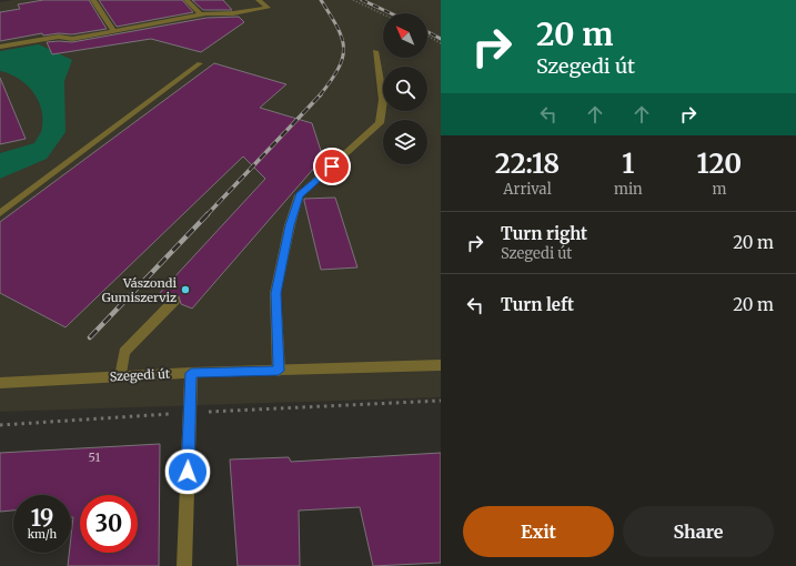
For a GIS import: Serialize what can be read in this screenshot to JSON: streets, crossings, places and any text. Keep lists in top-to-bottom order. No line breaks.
{"streets":{"street":["Szegedi út"]},"places":["Vászondi Gumiszerviz"],"house_numbers":["51"],"north":"top left","page":{"turn":["20 m","Szegedi út"],"eta":["22:18","Arrival","1","min","120","m"],"list":[{"name":"Turn right","note":"Szegedi út","value":"20 m"},{"name":"Turn left","value":"20 m"}],"speed":"19 km/h","limit":"30","buttons":["Exit","Share"]}}
